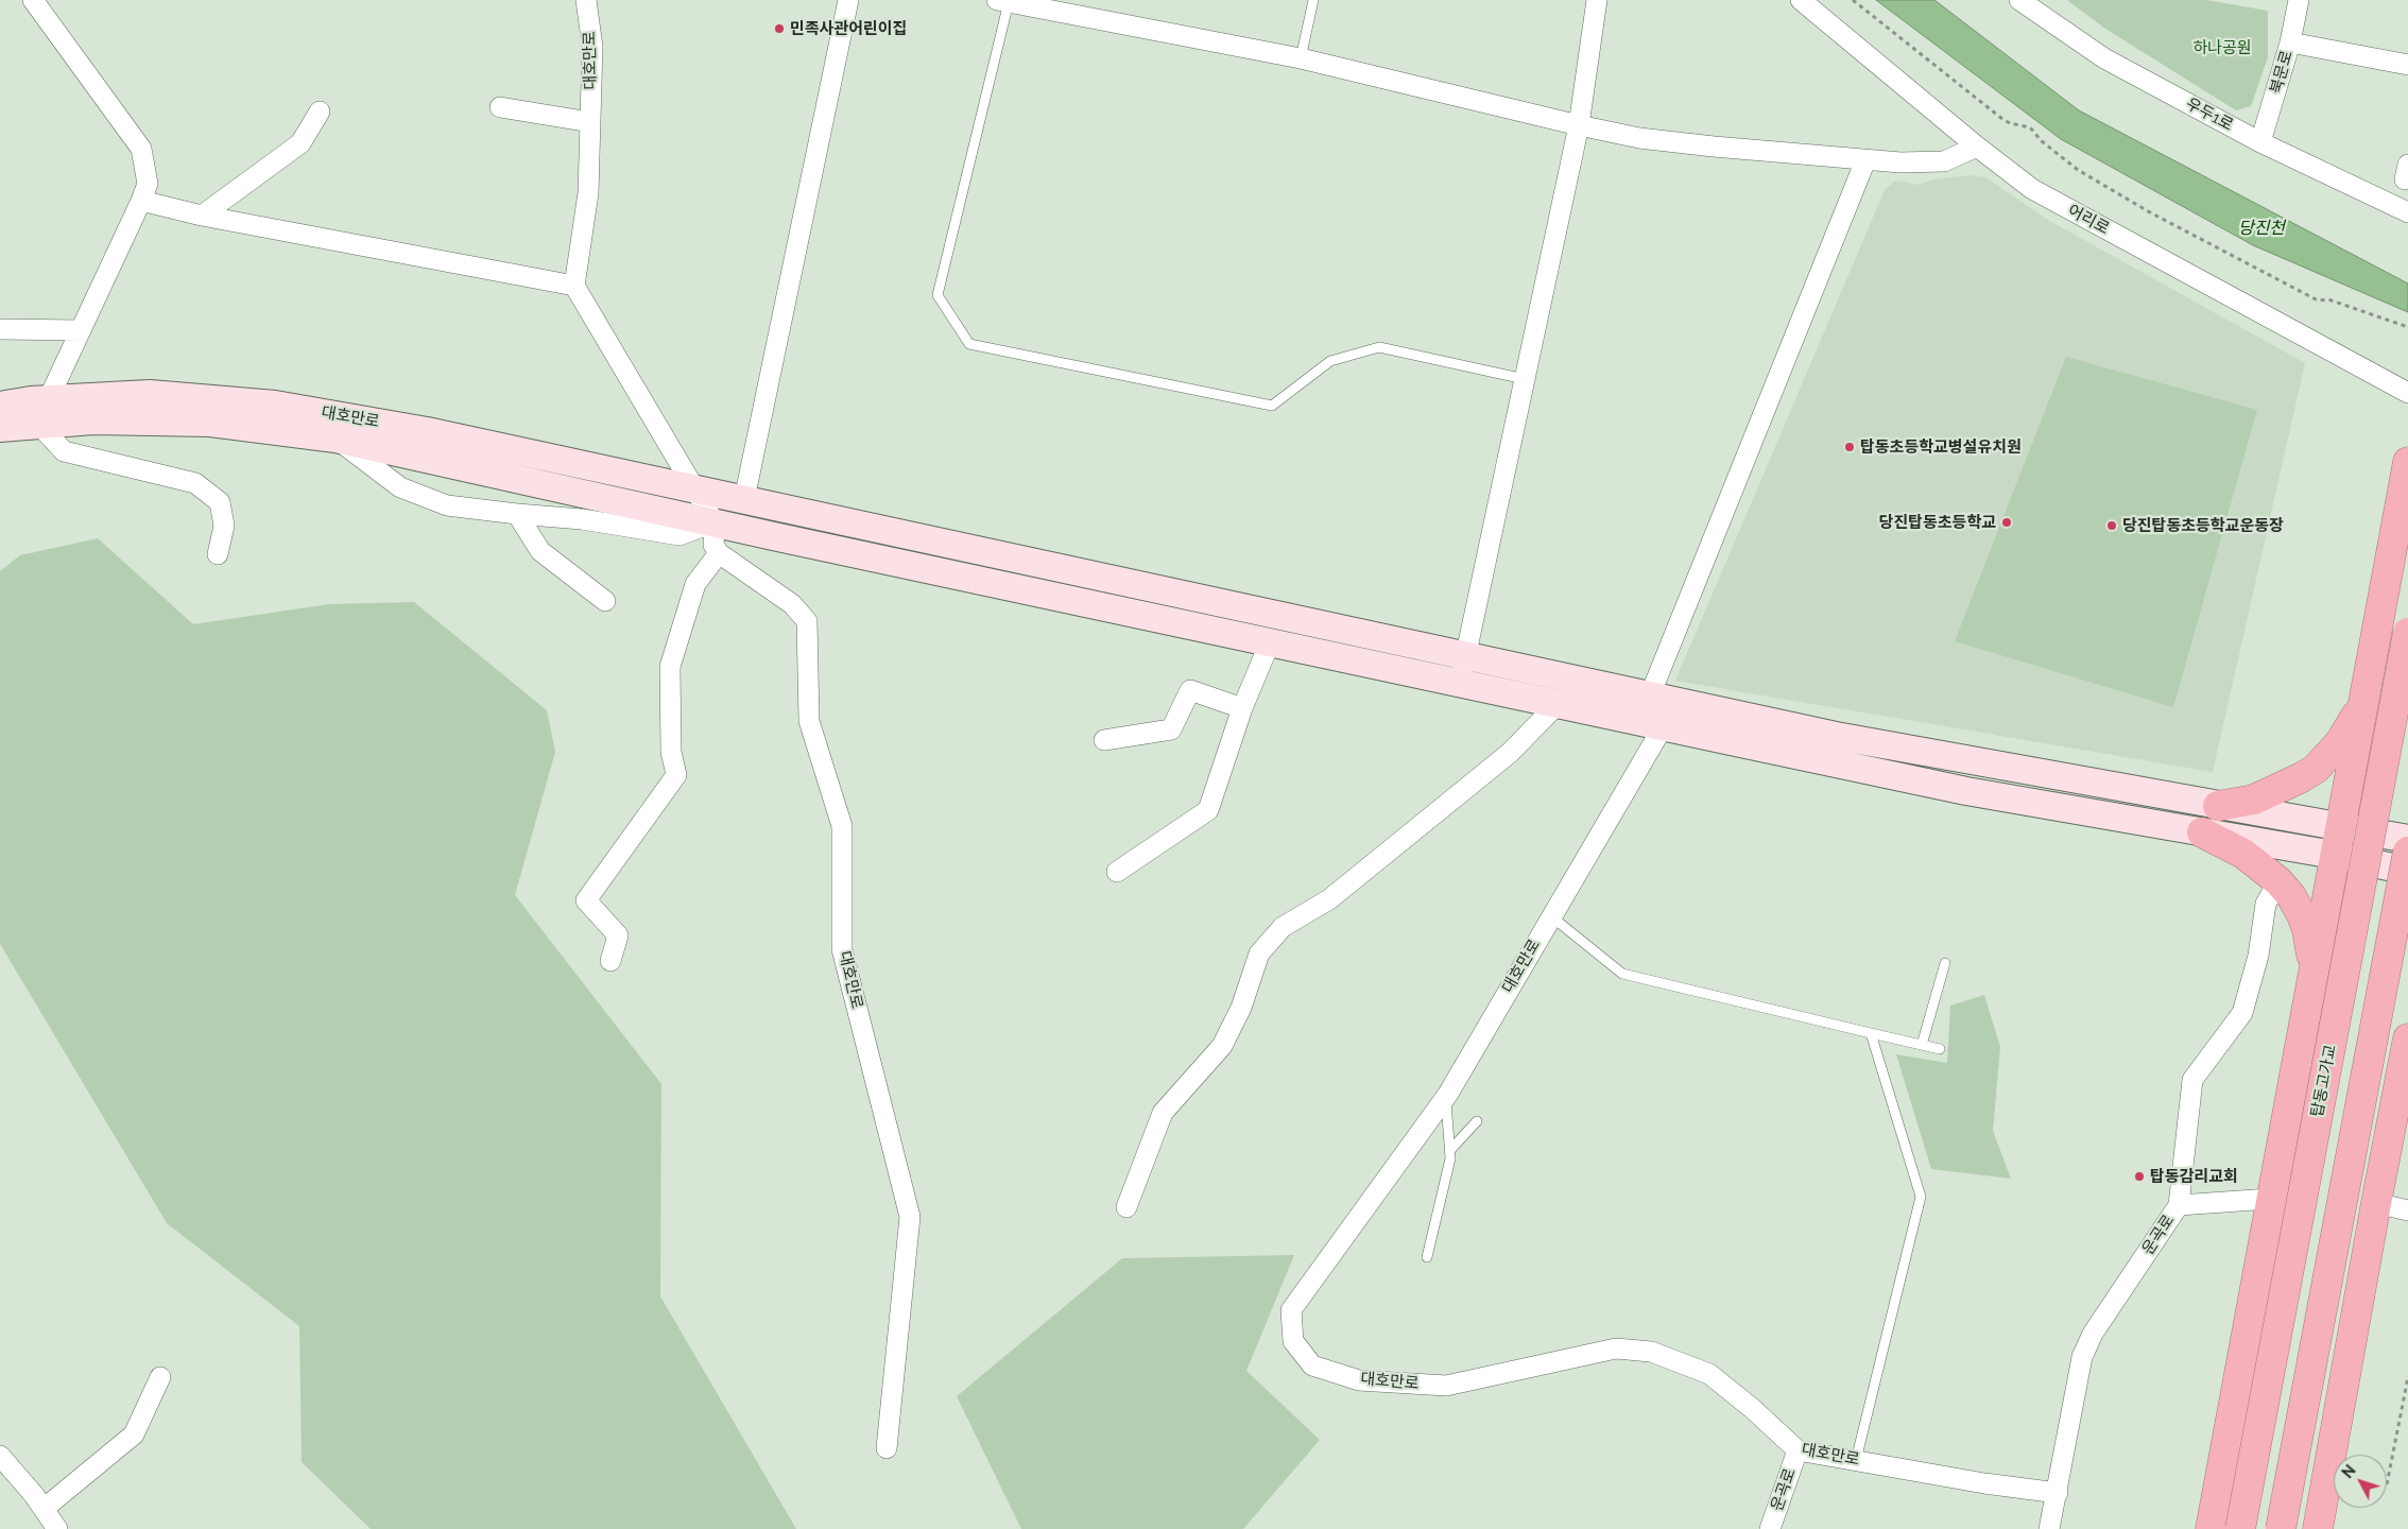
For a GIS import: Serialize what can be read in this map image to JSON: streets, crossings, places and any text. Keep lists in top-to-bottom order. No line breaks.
{"streets":{"highway":["탑동고가교"],"main road":["대호만로"],"street":["북문로","우두1로","어리로","운곡로"]},"crossings":[["대호만로","운곡로"],["북문로","우두1로"]],"water":["당진천"],"parks":["하나공원"],"places":["민족사관어린이집","탑동초등학교병설유치원","당진탑동초등학교","당진탑동초등학교운동장","탑동감리교회"],"north":"top left"}
